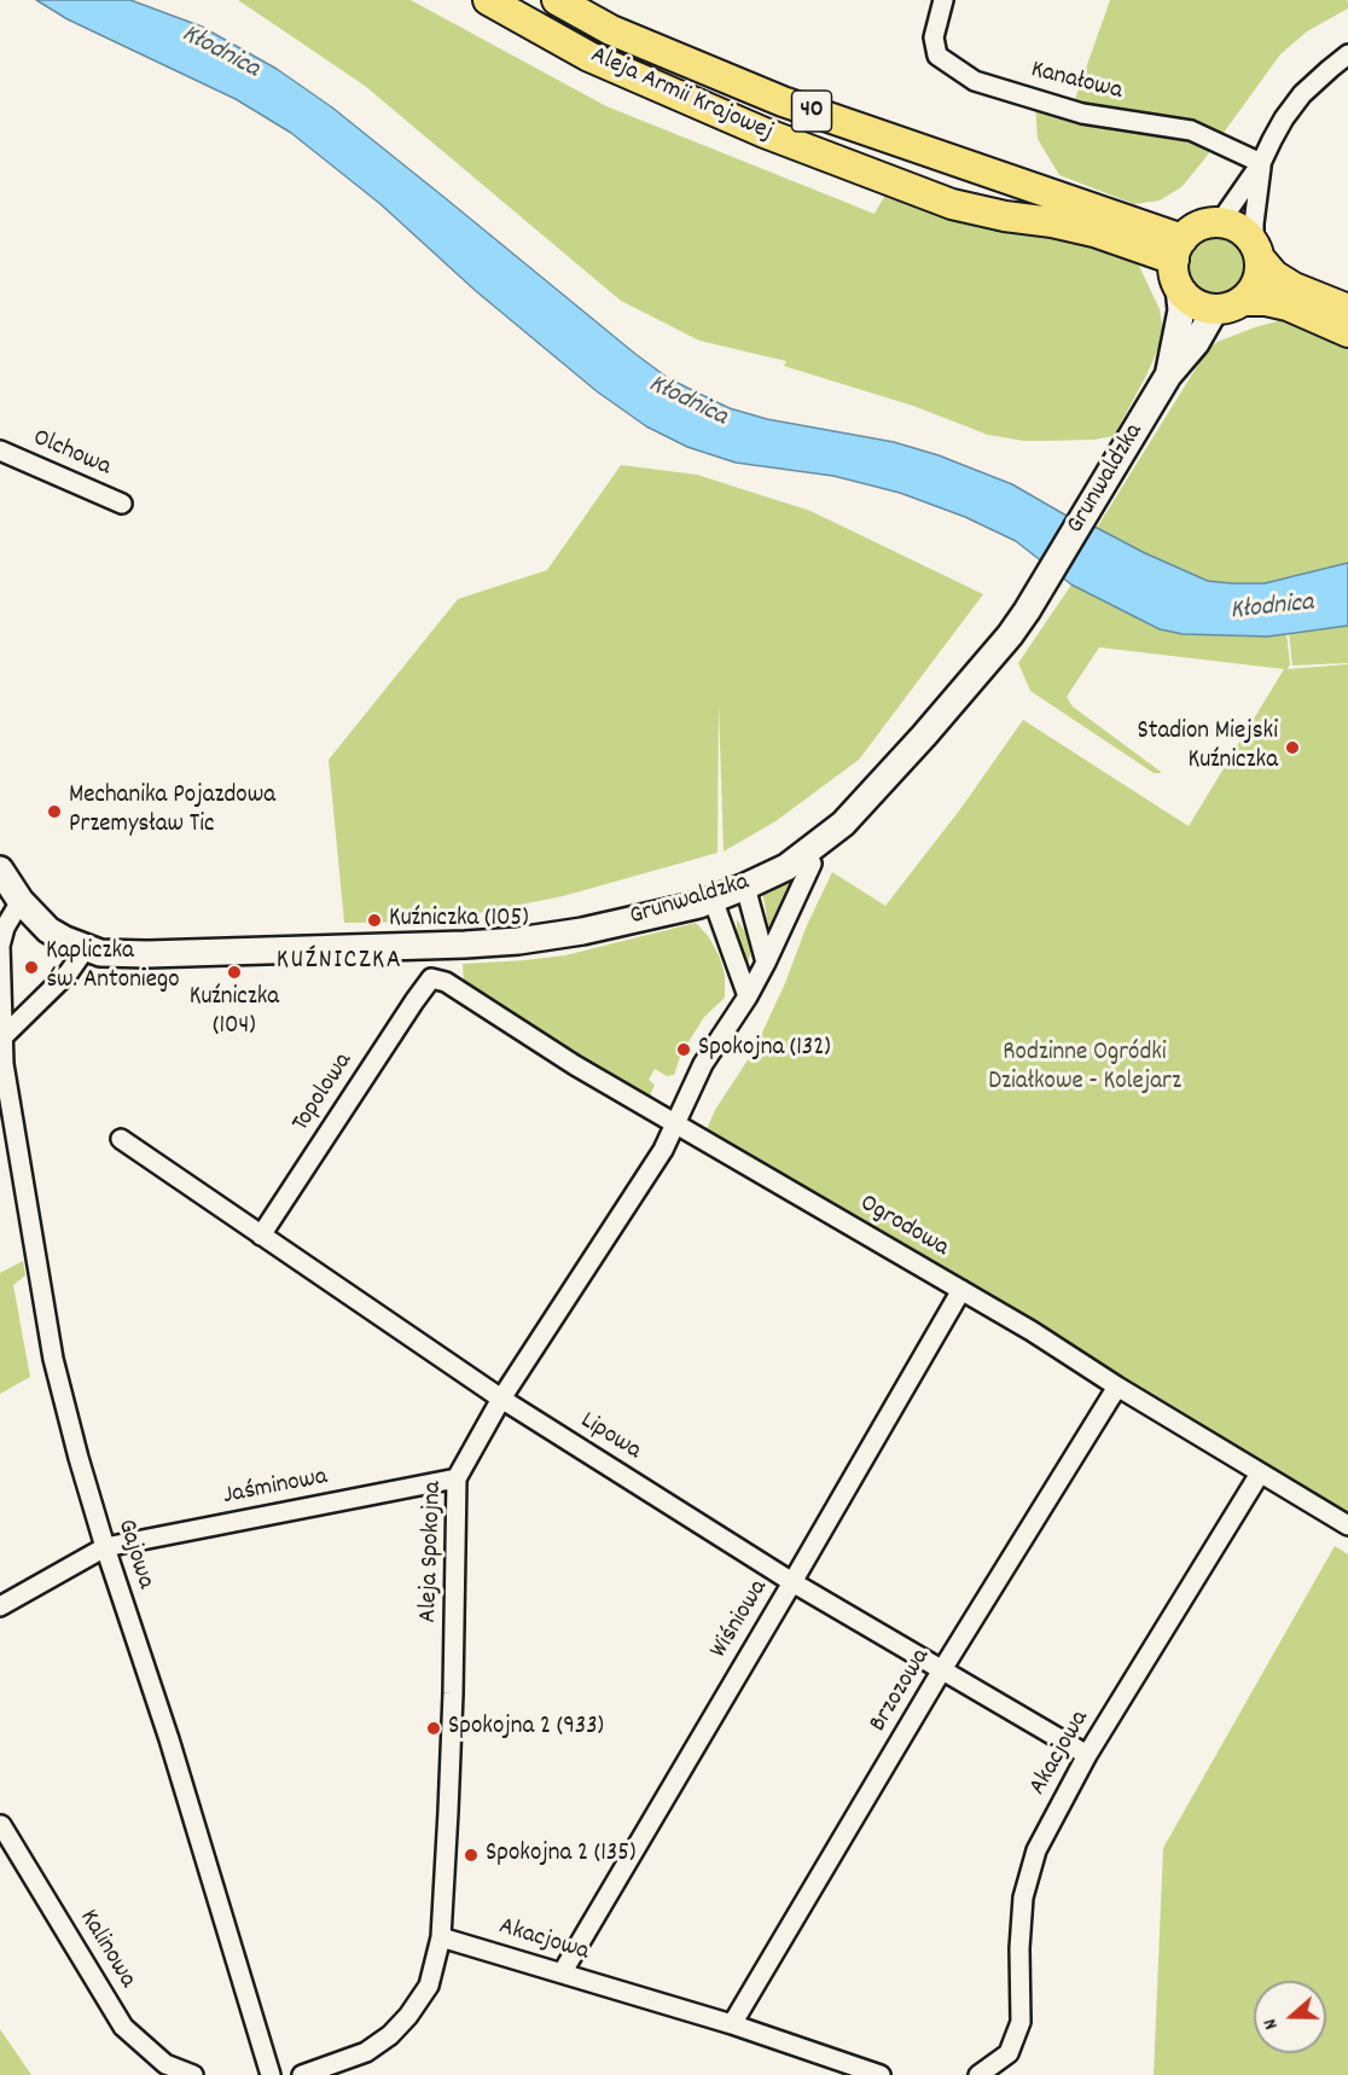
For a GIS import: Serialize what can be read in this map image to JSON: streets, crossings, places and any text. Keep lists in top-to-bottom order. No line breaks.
{"streets":{"main road":["Aleja Armii Krajowej","40"],"street":["Kanałowa","Olchowa","Grunwaldzka","Topolowa","Ogrodowa","Lipowa","Jaśminowa","Aleja Spokojna","Gajowa","Wiśniowa","Brzozowa","Akacjowa","Kalinowa"]},"crossings":[["Aleja Armii Krajowej","Grunwaldzka"],["Grunwaldzka","Aleja Spokojna"],["Grunwaldzka","Gajowa"],["Topolowa","Ogrodowa"],["Topolowa","Lipowa"],["Ogrodowa","Aleja Spokojna"],["Ogrodowa","Wiśniowa"],["Ogrodowa","Brzozowa"],["Ogrodowa","Akacjowa"],["Lipowa","Aleja Spokojna"],["Lipowa","Wiśniowa"],["Lipowa","Brzozowa"],["Lipowa","Akacjowa"],["Jaśminowa","Aleja Spokojna"],["Jaśminowa","Gajowa"],["Aleja Spokojna","Akacjowa"],["Wiśniowa","Akacjowa"],["Brzozowa","Akacjowa"]],"districts":["KUŹNICZKA"],"water":["Kłodnica"],"parks":["Rodzinne Ogródki Działkowe - Kolejarz"],"places":["Stadion Miejski Kuźniczka","Mechanika Pojazdowa Przemysław Tic","Kuźniczka (105)","Kapliczka św. Antoniego","Kuźniczka (104)","Spokojna (132)","Spokojna 2 (933)","Spokojna 2 (135)"],"north":"left"}
